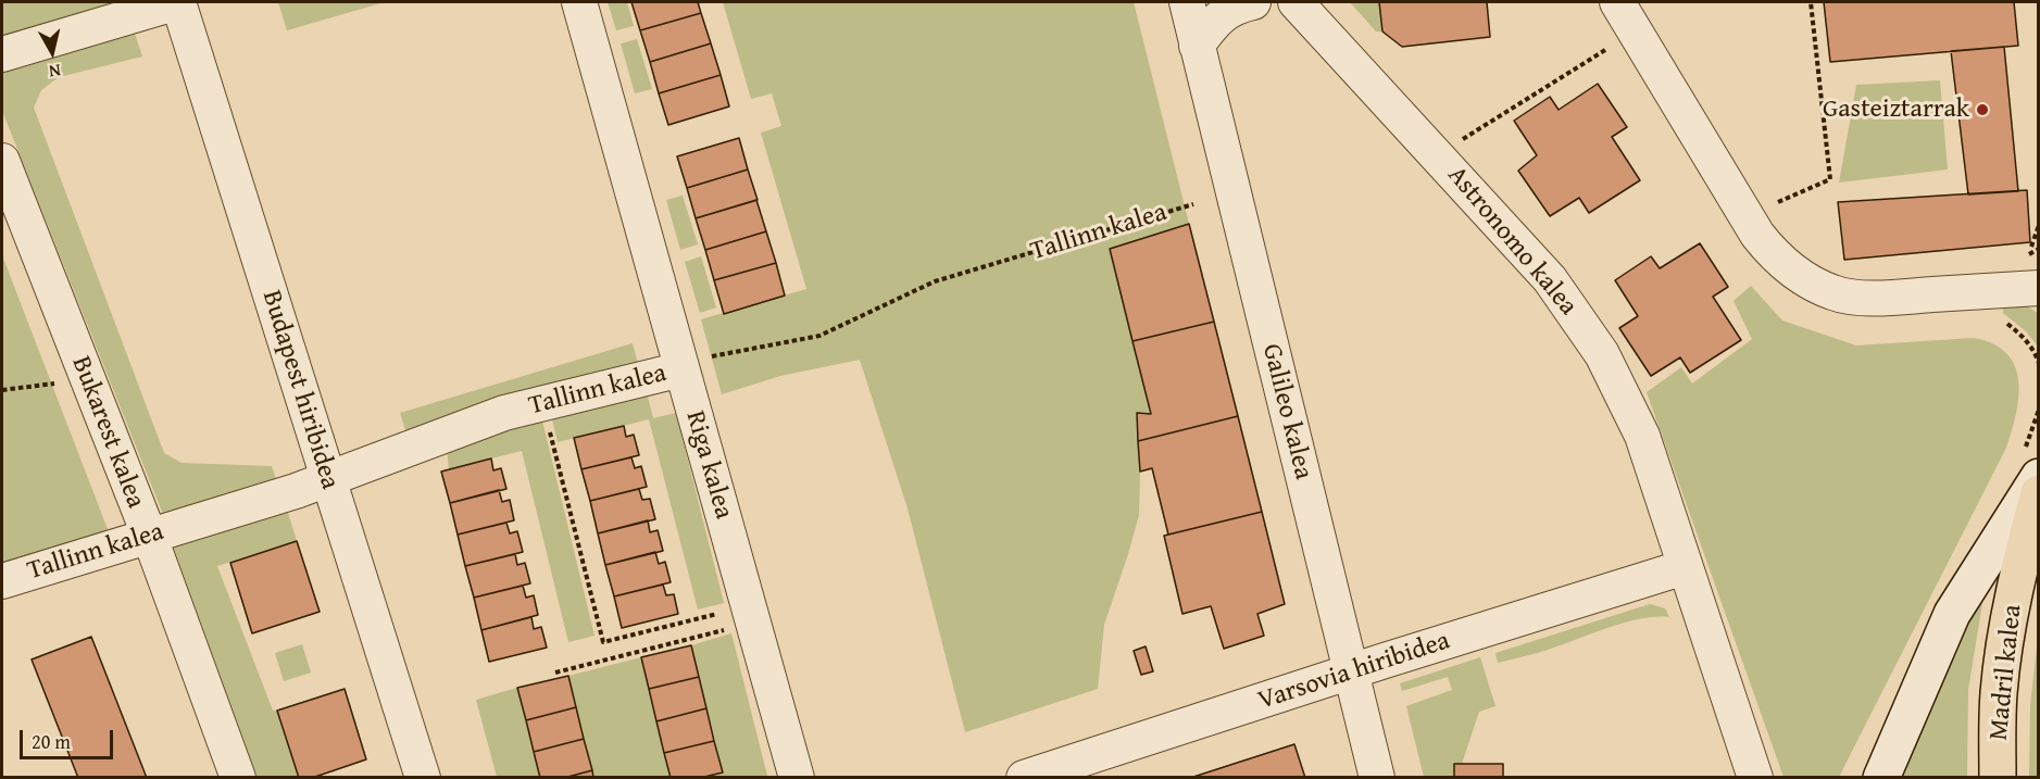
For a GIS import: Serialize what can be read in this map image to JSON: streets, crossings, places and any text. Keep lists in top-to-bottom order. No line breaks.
{"streets":{"main road":["Madril kalea"],"street":["Tallinn kalea","Astronomo kalea","Budapest hiribidea","Galileo kalea","Bukarest kalea","Riga kalea","Varsovia hiribidea"]},"crossings":[["Tallinn kalea","Budapest hiribidea"],["Tallinn kalea","Bukarest kalea"],["Tallinn kalea","Riga kalea"],["Astronomo kalea","Varsovia hiribidea"],["Galileo kalea","Varsovia hiribidea"]],"places":["Gasteiztarrak"],"scale_bar":"20 m","north":"bottom"}
